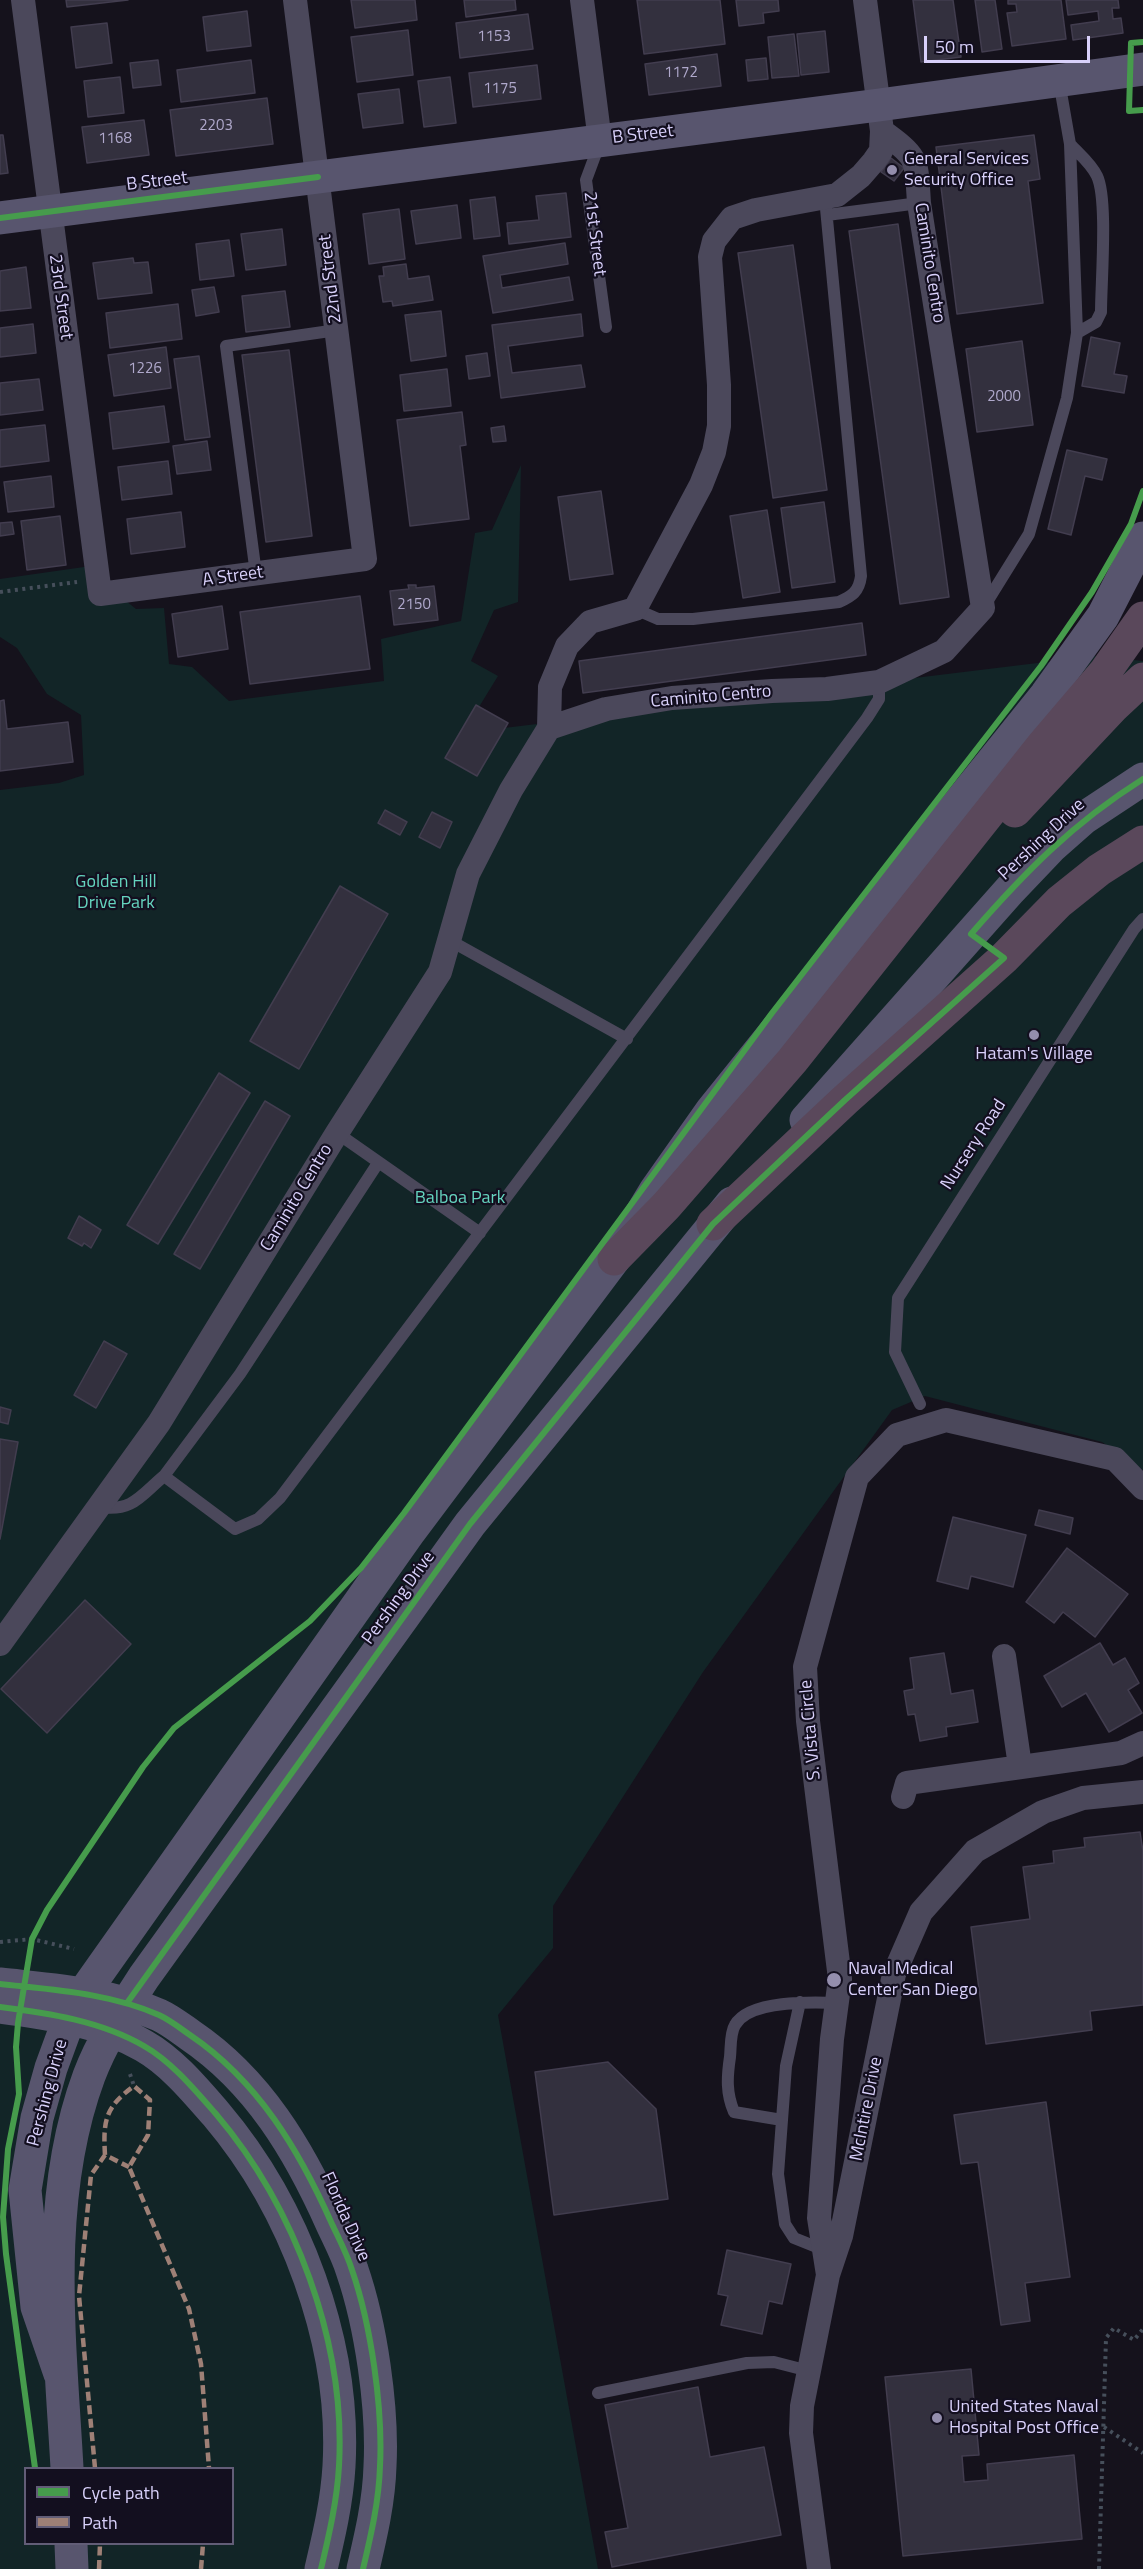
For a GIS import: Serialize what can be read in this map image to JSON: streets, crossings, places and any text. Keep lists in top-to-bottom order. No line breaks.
{"streets":{"main road":["B Street","Pershing Drive","Florida Drive"],"street":["21st Street","Caminito Centro","22nd Street","23rd Street","A Street","S. Vista Circle","McIntire Drive"],"lane":["Nursery Road"]},"crossings":[["B Street","21st Street"],["B Street","Caminito Centro"],["B Street","22nd Street"],["B Street","23rd Street"],["22nd Street","A Street"],["23rd Street","A Street"],["Pershing Drive","Florida Drive"],["S. Vista Circle","McIntire Drive"]],"parks":["Golden Hill Drive Park","Balboa Park"],"places":["General Services Security Office","Hatam's Village","Naval Medical Center San Diego","United States Naval Hospital Post Office"],"house_numbers":["1153","1172","1175","2203","1168","1226","2000","2150"],"legend":["Cycle path","Path"],"scale_bar":"50 m"}
